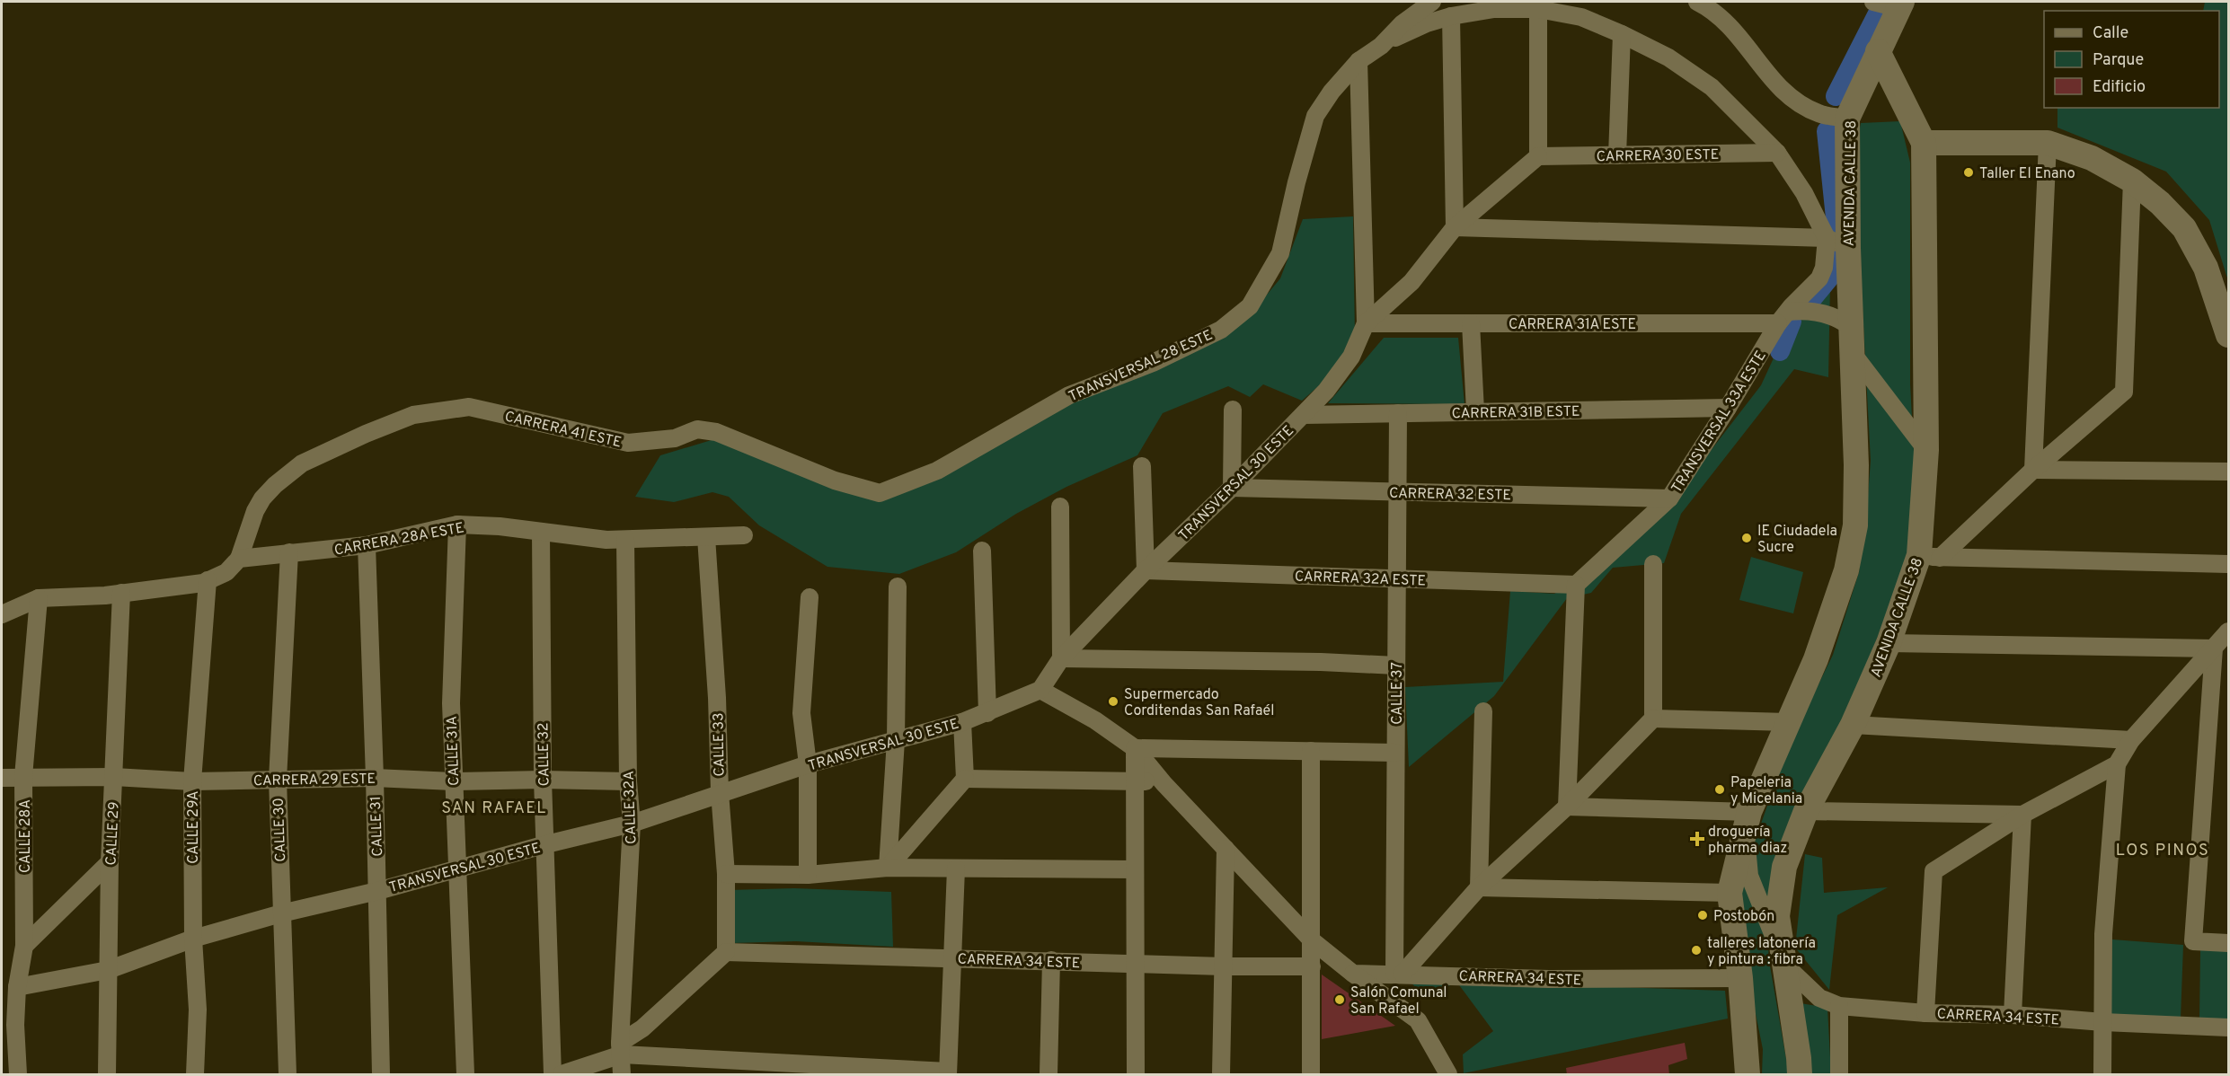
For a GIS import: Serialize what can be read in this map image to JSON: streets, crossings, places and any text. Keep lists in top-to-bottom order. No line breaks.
{"streets":{"street":["CARRERA 30 ESTE","AVENIDA CALLE 38","CARRERA 31A ESTE","TRANSVERSAL 28 ESTE","CARRERA 31B ESTE","TRANSVERSAL 33A ESTE","CARRERA 41 ESTE","TRANSVERSAL 30 ESTE","CARRERA 32 ESTE","CARRERA 28A ESTE","CARRERA 32A ESTE","CALLE 37","CALLE 33","CALLE 31A","CALLE 32","CARRERA 29 ESTE","CALLE 32A","CALLE 31","CALLE 29A","CALLE 30","CALLE 29","CALLE 28A","CARRERA 34 ESTE"]},"crossings":[["CARRERA 30 ESTE","TRANSVERSAL 30 ESTE"],["AVENIDA CALLE 38","CARRERA 31A ESTE"],["AVENIDA CALLE 38","TRANSVERSAL 33A ESTE"],["AVENIDA CALLE 38","CARRERA 34 ESTE"],["CARRERA 31A ESTE","TRANSVERSAL 33A ESTE"],["CARRERA 31A ESTE","TRANSVERSAL 30 ESTE"],["TRANSVERSAL 28 ESTE","CARRERA 41 ESTE"],["CARRERA 31B ESTE","TRANSVERSAL 33A ESTE"],["CARRERA 31B ESTE","TRANSVERSAL 30 ESTE"],["CARRERA 31B ESTE","CALLE 37"],["TRANSVERSAL 33A ESTE","CARRERA 32 ESTE"],["TRANSVERSAL 33A ESTE","CARRERA 32A ESTE"],["CARRERA 41 ESTE","CARRERA 28A ESTE"],["TRANSVERSAL 30 ESTE","CARRERA 32 ESTE"],["TRANSVERSAL 30 ESTE","CARRERA 32A ESTE"],["TRANSVERSAL 30 ESTE","CALLE 33"],["TRANSVERSAL 30 ESTE","CALLE 31A"],["TRANSVERSAL 30 ESTE","CALLE 32"],["TRANSVERSAL 30 ESTE","CALLE 32A"],["TRANSVERSAL 30 ESTE","CALLE 31"],["TRANSVERSAL 30 ESTE","CALLE 29A"],["TRANSVERSAL 30 ESTE","CALLE 30"],["TRANSVERSAL 30 ESTE","CALLE 29"],["TRANSVERSAL 30 ESTE","CALLE 28A"],["CARRERA 32 ESTE","CALLE 37"],["CARRERA 28A ESTE","CALLE 33"],["CARRERA 28A ESTE","CALLE 31A"],["CARRERA 28A ESTE","CALLE 32"],["CARRERA 28A ESTE","CALLE 32A"],["CARRERA 28A ESTE","CALLE 31"],["CARRERA 28A ESTE","CALLE 30"],["CARRERA 32A ESTE","CALLE 37"],["CALLE 37","CARRERA 34 ESTE"],["CALLE 33","CARRERA 34 ESTE"],["CALLE 31A","CARRERA 29 ESTE"],["CALLE 32","CARRERA 29 ESTE"],["CARRERA 29 ESTE","CALLE 32A"],["CARRERA 29 ESTE","CALLE 31"],["CARRERA 29 ESTE","CALLE 29A"],["CARRERA 29 ESTE","CALLE 30"],["CARRERA 29 ESTE","CALLE 29"],["CARRERA 29 ESTE","CALLE 28A"]],"districts":["SAN RAFAEL","LOS PINOS"],"places":{"other":["Taller El Enano","IE Ciudadela Sucre","Supermercado Corditendas San Rafaél","Papeleria y Micelania","Postobón","talleres latonería y pintura : fibra","Salón Comunal San Rafael"],"health":["droguería pharma diaz"]},"legend":["Calle","Parque","Edificio"]}
